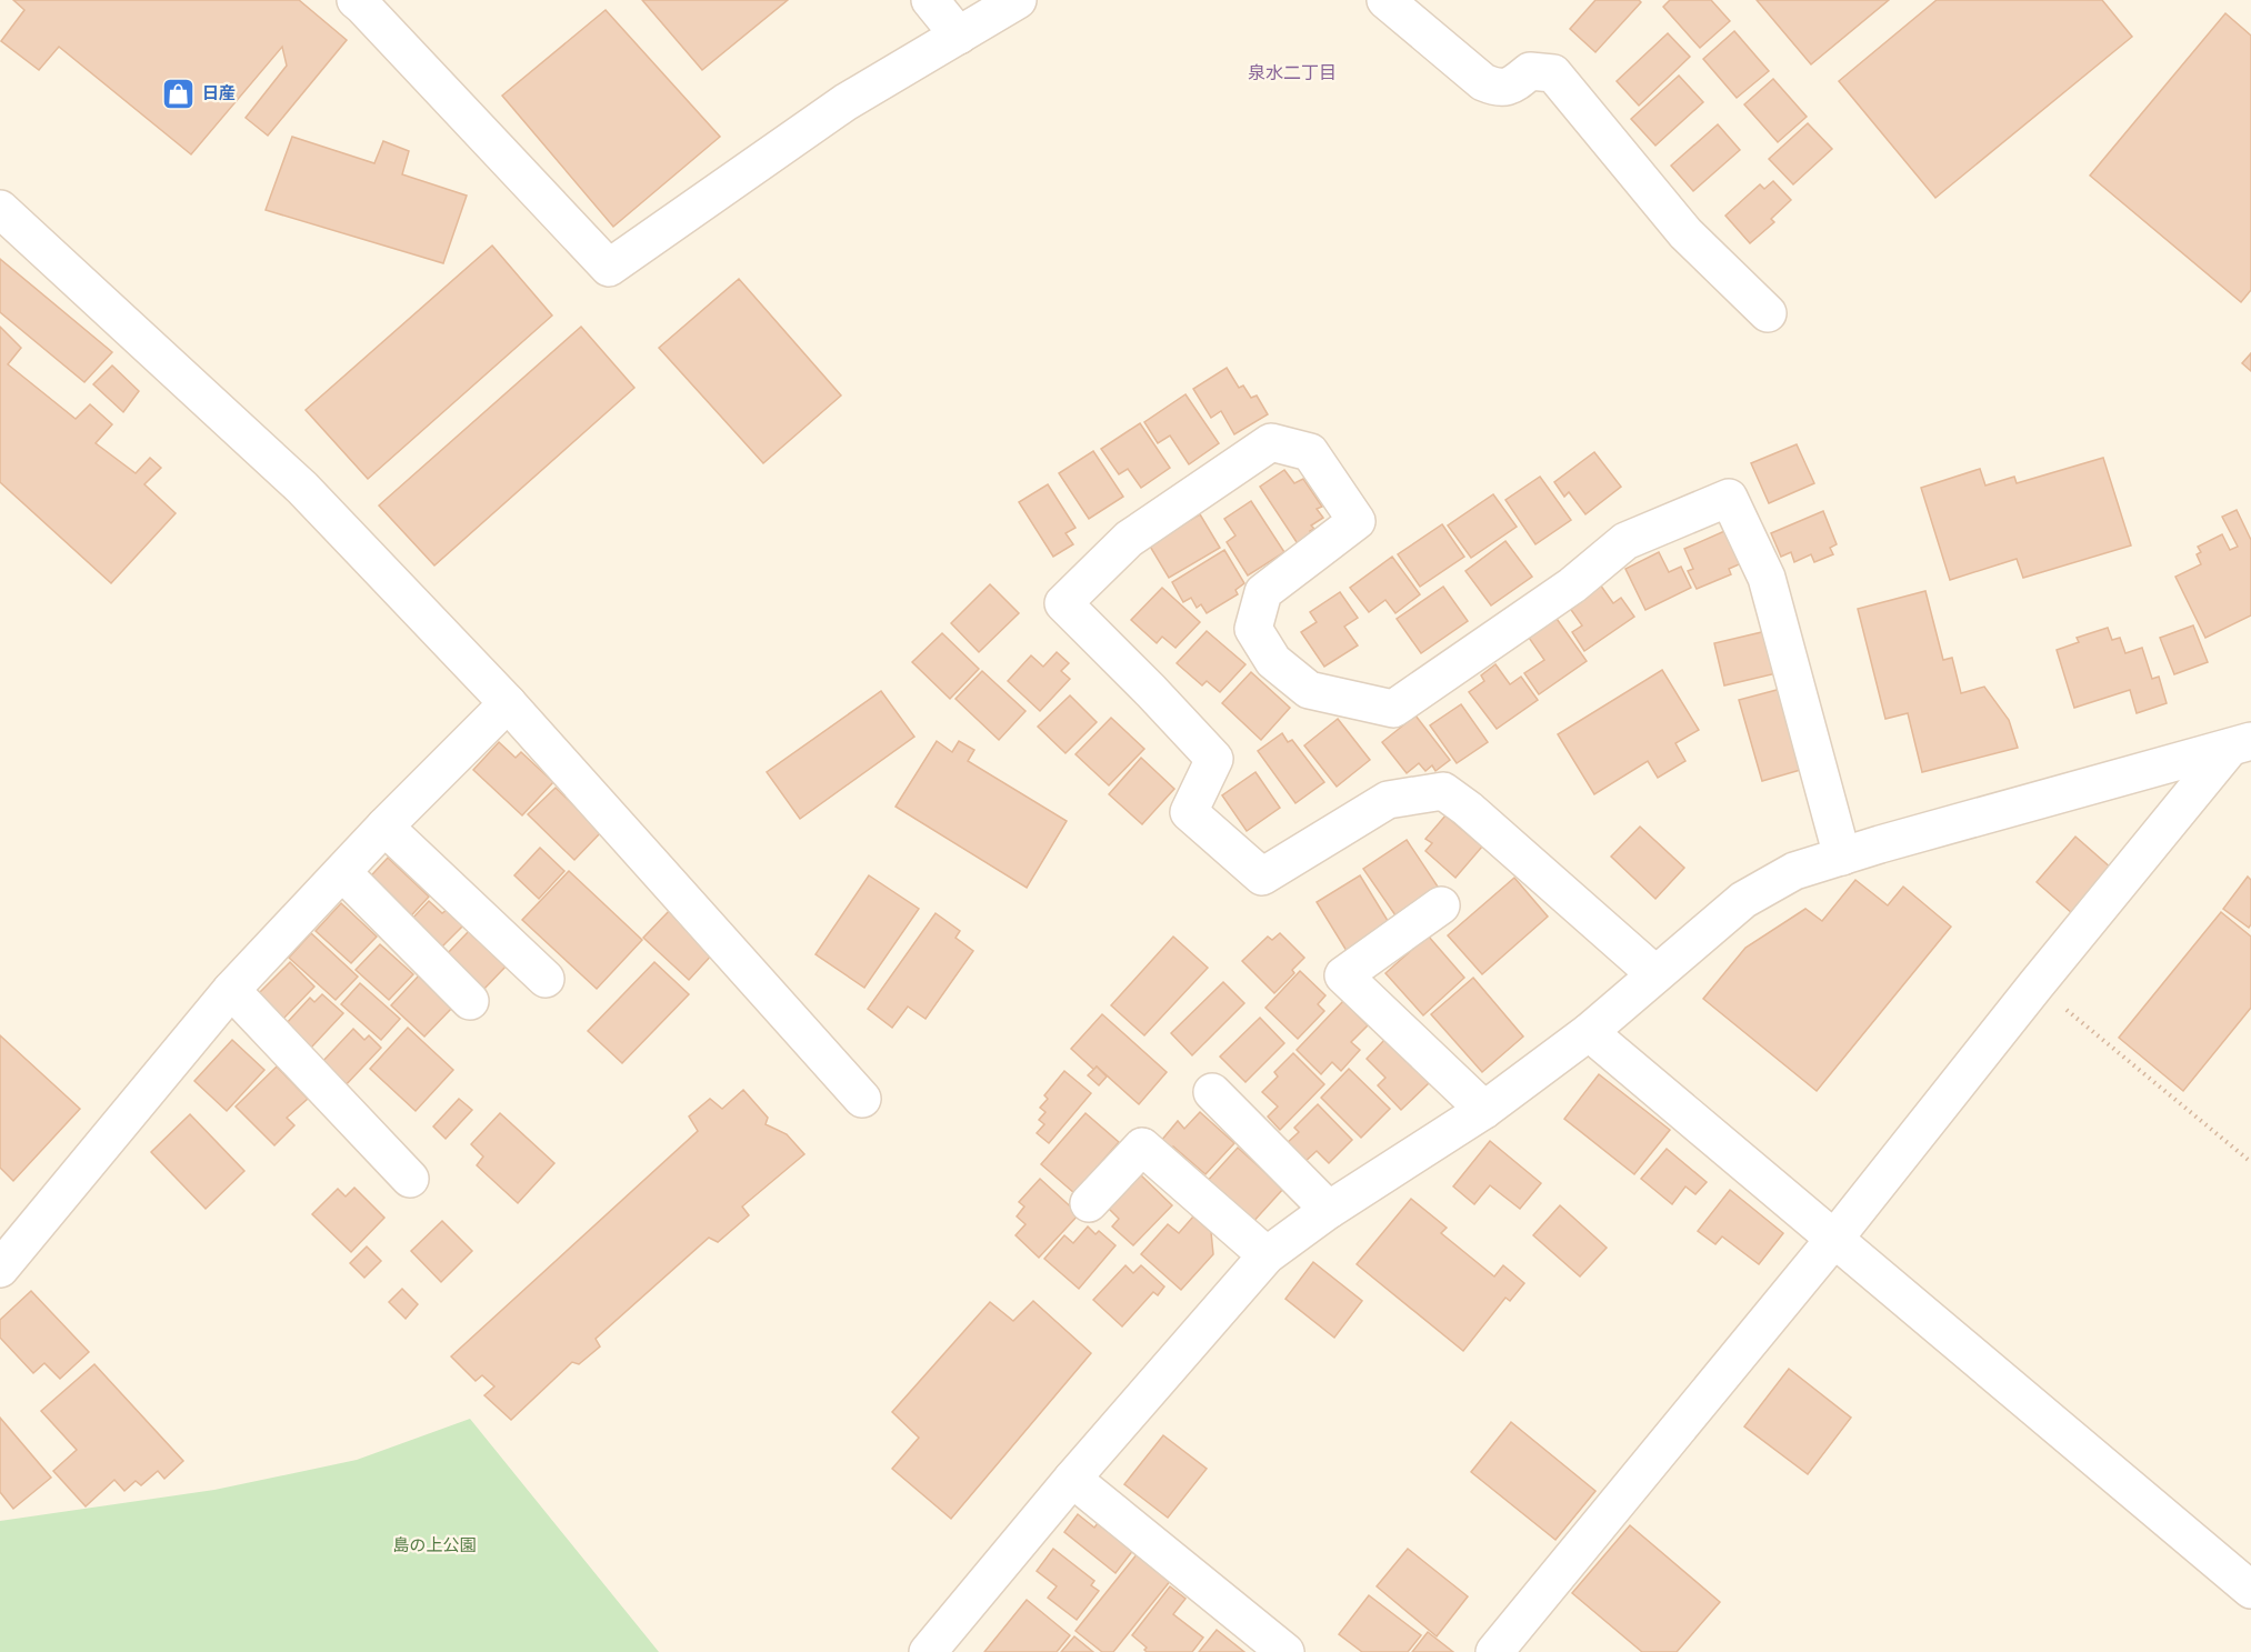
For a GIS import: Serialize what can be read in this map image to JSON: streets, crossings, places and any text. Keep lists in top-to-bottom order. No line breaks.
{"districts":["泉水二丁目"],"parks":["島の上公園"],"places":{"shop":["日産"]}}
